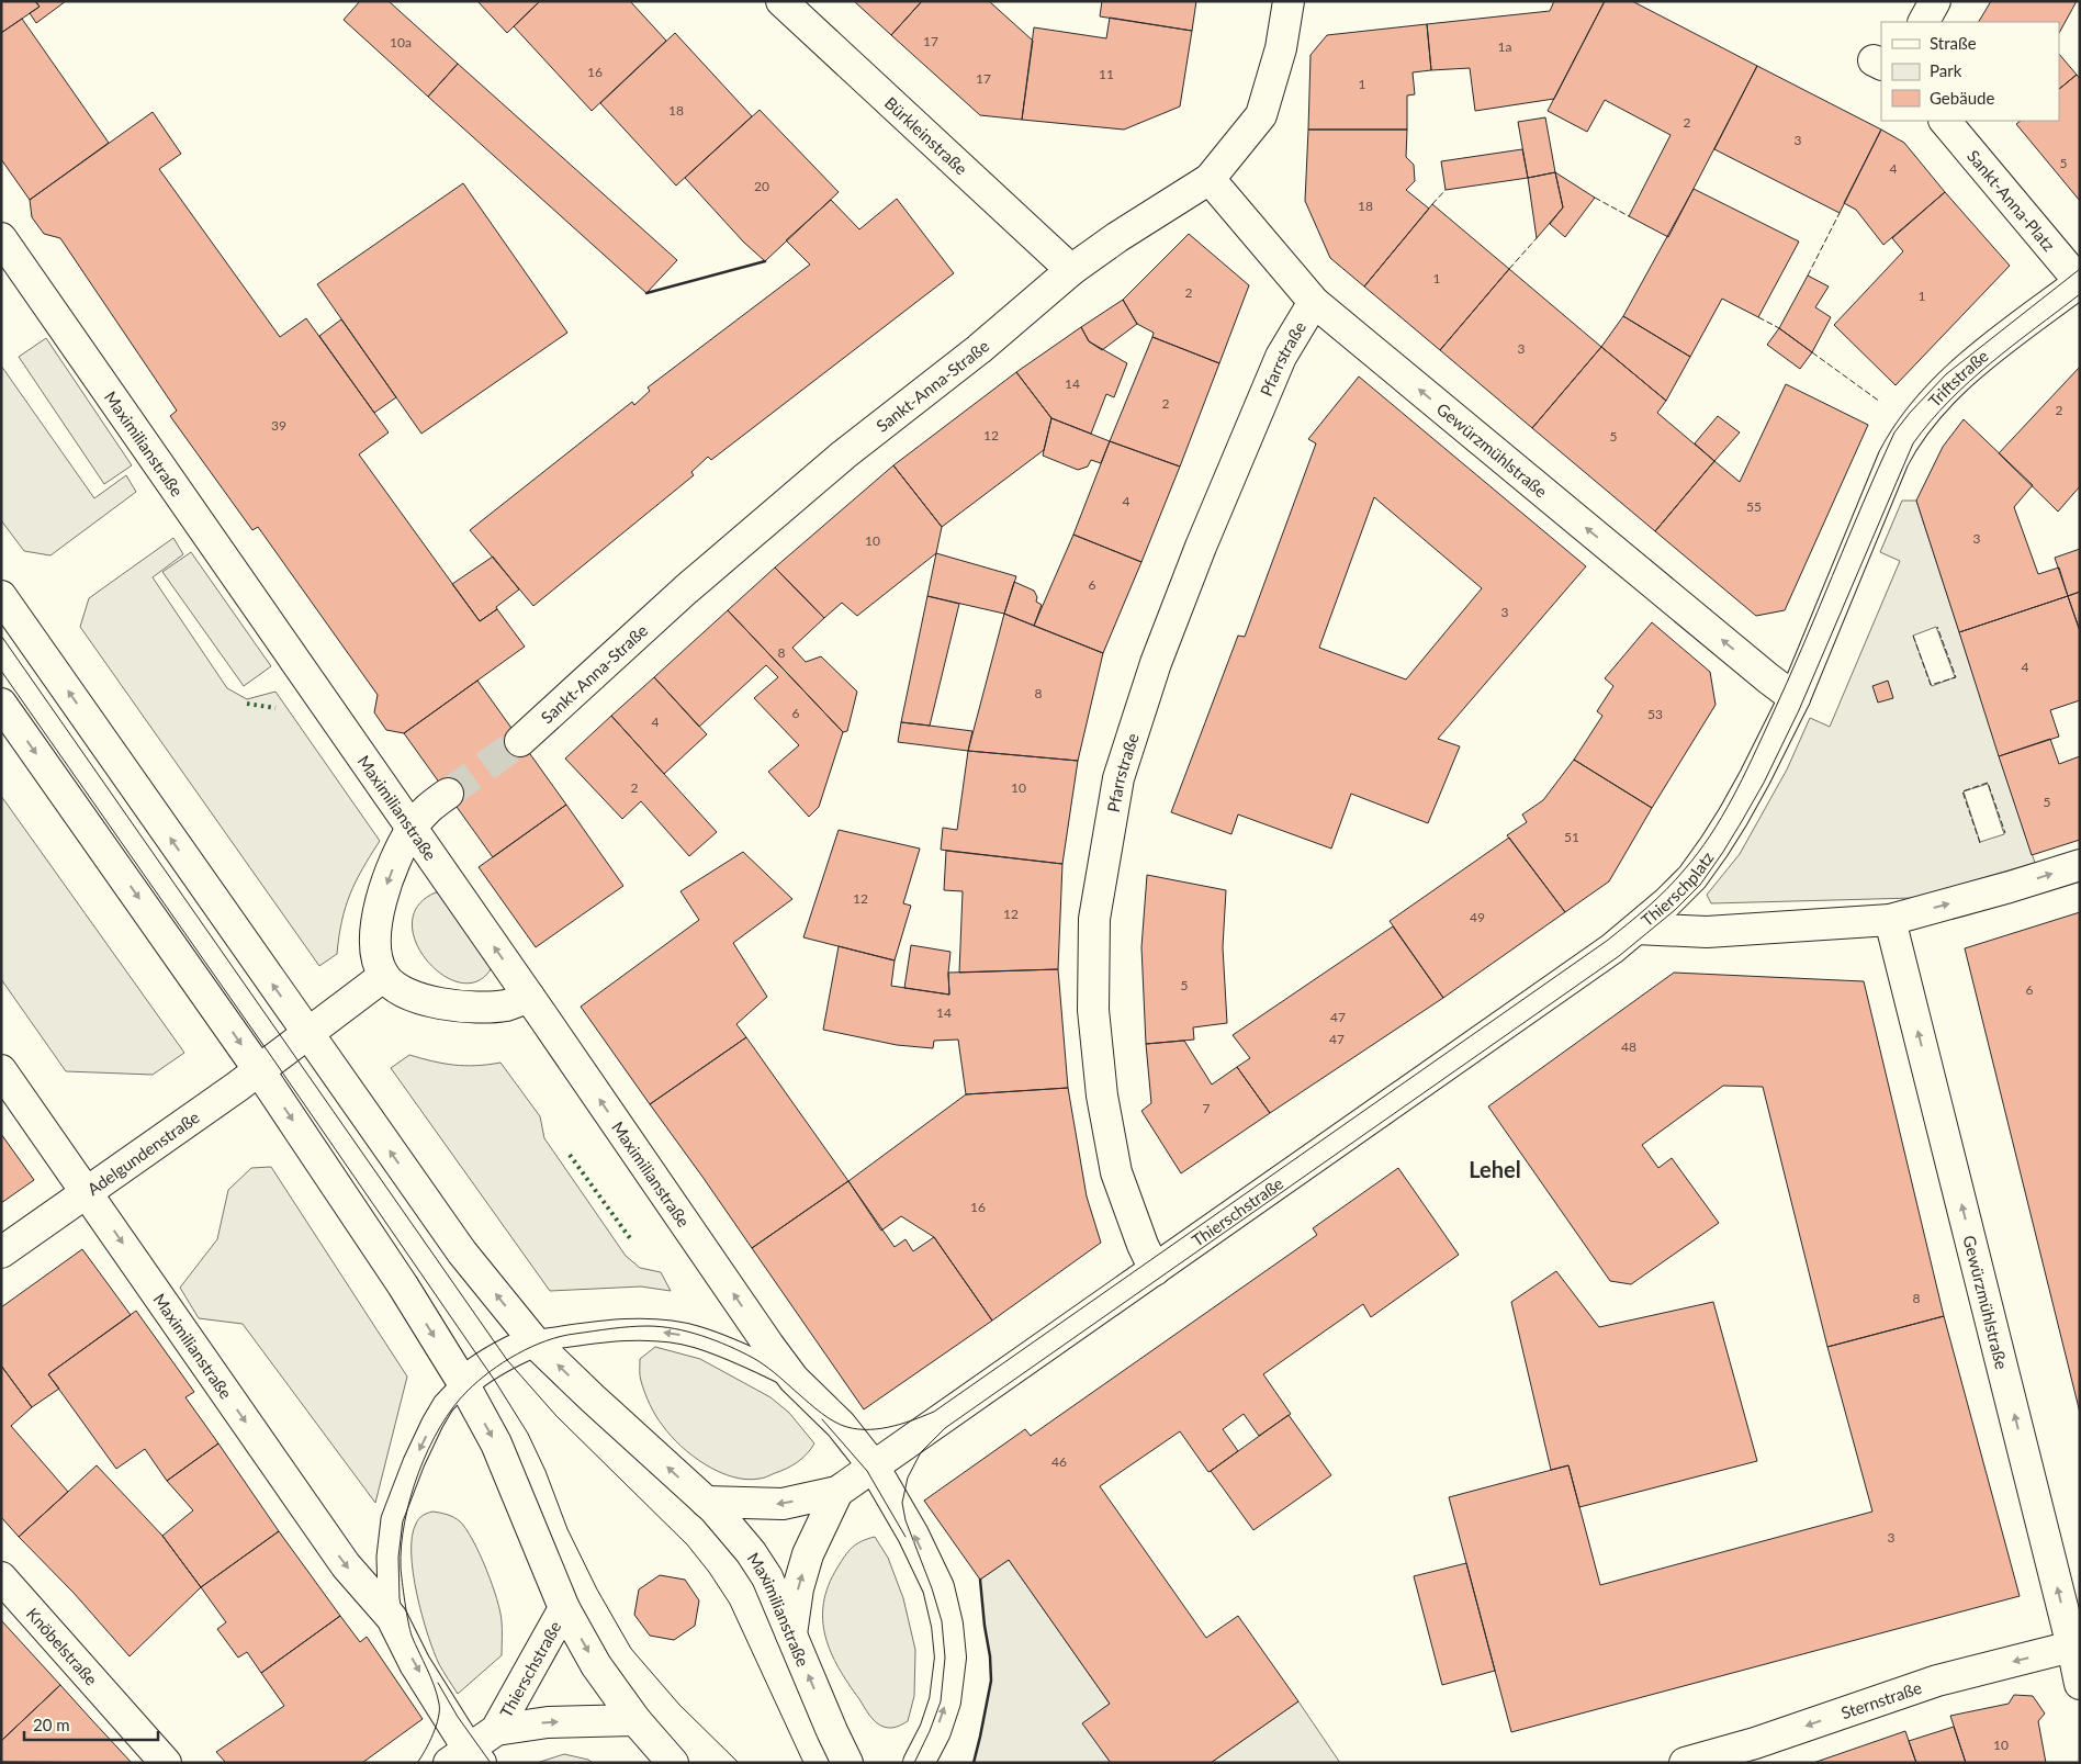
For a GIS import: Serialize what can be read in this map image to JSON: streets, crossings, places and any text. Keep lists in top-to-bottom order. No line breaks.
{"streets":{"street":["Bürkleinstraße","Sankt-Anna-Platz","Pfarrstraße","Triftstraße","Sankt-Anna-Straße","Maximilianstraße","Gewürzmühlstraße","Thierschplatz","Adelgundenstraße","Thierschstraße","Knöbelstraße","Sternstraße"]},"crossings":[["Bürkleinstraße","Sankt-Anna-Straße"],["Sankt-Anna-Platz","Triftstraße"],["Pfarrstraße","Gewürzmühlstraße"],["Pfarrstraße","Thierschstraße"],["Triftstraße","Thierschplatz"],["Sankt-Anna-Straße","Gewürzmühlstraße"],["Maximilianstraße","Adelgundenstraße"],["Maximilianstraße","Thierschstraße"],["Gewürzmühlstraße","Thierschplatz"],["Gewürzmühlstraße","Sternstraße"],["Thierschplatz","Thierschstraße"]],"one_way":["Gewürzmühlstraße","Sternstraße"],"districts":["Lehel"],"house_numbers":["17","10a","1a","16","11","17","1","18","2","3","5","4","20","18","1","2","1","3","14","2","2","39","12","5","4","55","3","10","6","3","8","4","8","6","53","4","2","10","5","51","12","12","49","5","6","14","47","47","48","7","16","8","46","3","10"],"legend":["Straße","Park","Gebäude"],"scale_bar":"20 m"}
